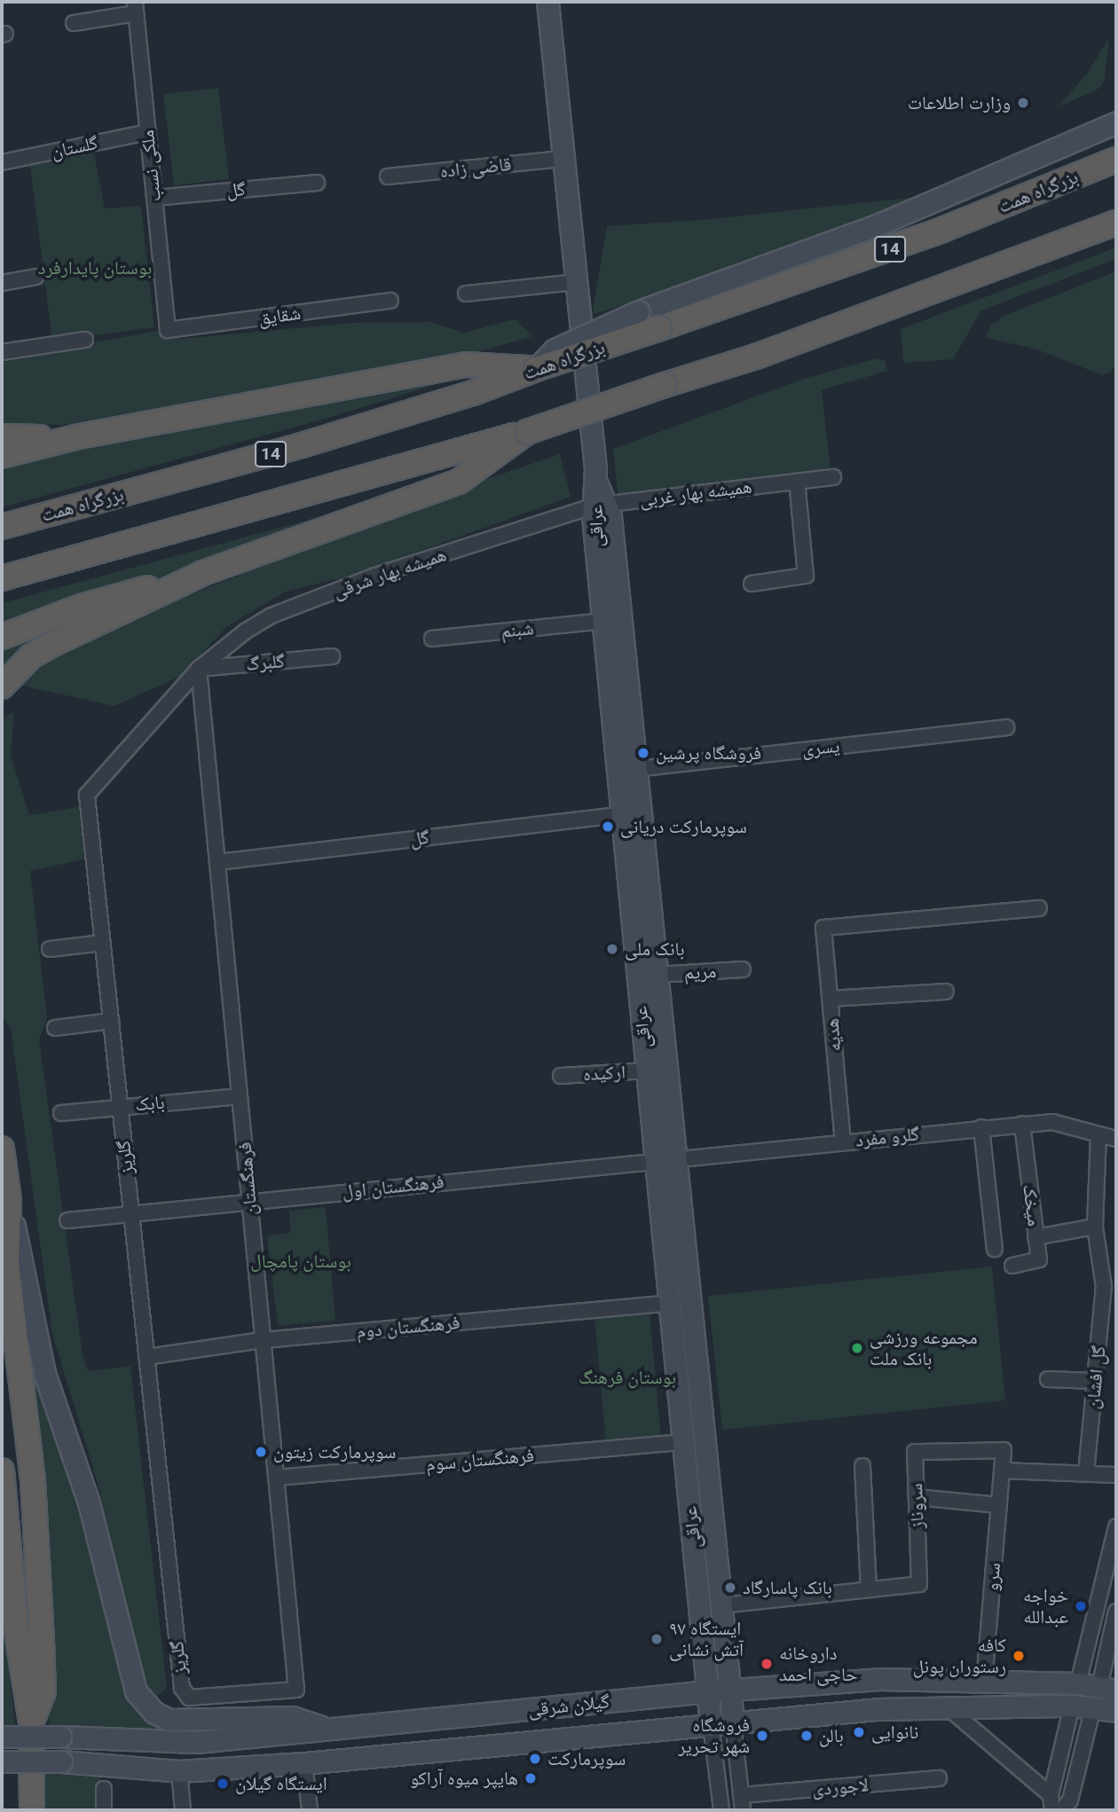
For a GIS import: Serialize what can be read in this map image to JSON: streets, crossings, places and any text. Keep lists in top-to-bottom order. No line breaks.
{"streets":{"highway":["بزرگراه همت","14"],"main road":["عراقی","گیلان شرقی"],"street":["گلستان","ملکی نسب","قاضی زاده","گل","شقایق","همیشه بهار غربی","همیشه بهار شرقی","شبنم","گلبرگ","یسری","مریم","هدیه","ارکیده","بابک","گلرو مفرد","گلریز","فرهنگستان","فرهنگستان اول","میخک","فرهنگستان دوم","گل افشان","فرهنگستان سوم","سروناز","سرو","لاجوردی"]},"crossings":[["گلستان","ملکی نسب"],["ملکی نسب","گل"],["ملکی نسب","شقایق"],["قاضی زاده","عراقی"],["گل","عراقی"],["گل","فرهنگستان"],["همیشه بهار غربی","عراقی"],["همیشه بهار غربی","همیشه بهار شرقی"],["عراقی","همیشه بهار شرقی"],["عراقی","شبنم"],["عراقی","یسری"],["عراقی","مریم"],["عراقی","ارکیده"],["عراقی","گلرو مفرد"],["عراقی","فرهنگستان اول"],["عراقی","فرهنگستان دوم"],["عراقی","فرهنگستان سوم"],["عراقی","سروناز"],["عراقی","گیلان شرقی"],["همیشه بهار شرقی","گلبرگ"],["همیشه بهار شرقی","گلریز"],["همیشه بهار شرقی","فرهنگستان"],["گلبرگ","گلریز"],["گلبرگ","فرهنگستان"],["هدیه","گلرو مفرد"],["بابک","گلریز"],["بابک","فرهنگستان"],["گلرو مفرد","فرهنگستان اول"],["گلرو مفرد","میخک"],["گلرو مفرد","گل افشان"],["گلریز","فرهنگستان"],["گلریز","فرهنگستان اول"],["گلریز","فرهنگستان دوم"],["فرهنگستان","فرهنگستان اول"],["فرهنگستان","فرهنگستان دوم"],["فرهنگستان","فرهنگستان سوم"],["سروناز","سرو"],["سرو","گیلان شرقی"]],"parks":["بوستان پایدارفرد","بوستان پامچال","بوستان فرهنگ"],"places":["وزارت اطلاعات","فروشگاه پرشین","سوپرمارکت دریانی","بانک ملی","مجموعه ورزشی بانک ملت","سوپرمارکت زیتون","بانک پاسارگاد","خواجه عبدالله","ایستگاه ۹۷ آتش نشانی","کافه رستوران پونل","داروخانه حاجی احمد","نانوایی","فروشگاه شهر تحریر","بالن","سوپرمارکت","هایپر میوه آراکو","ایستگاه گیلان"]}
